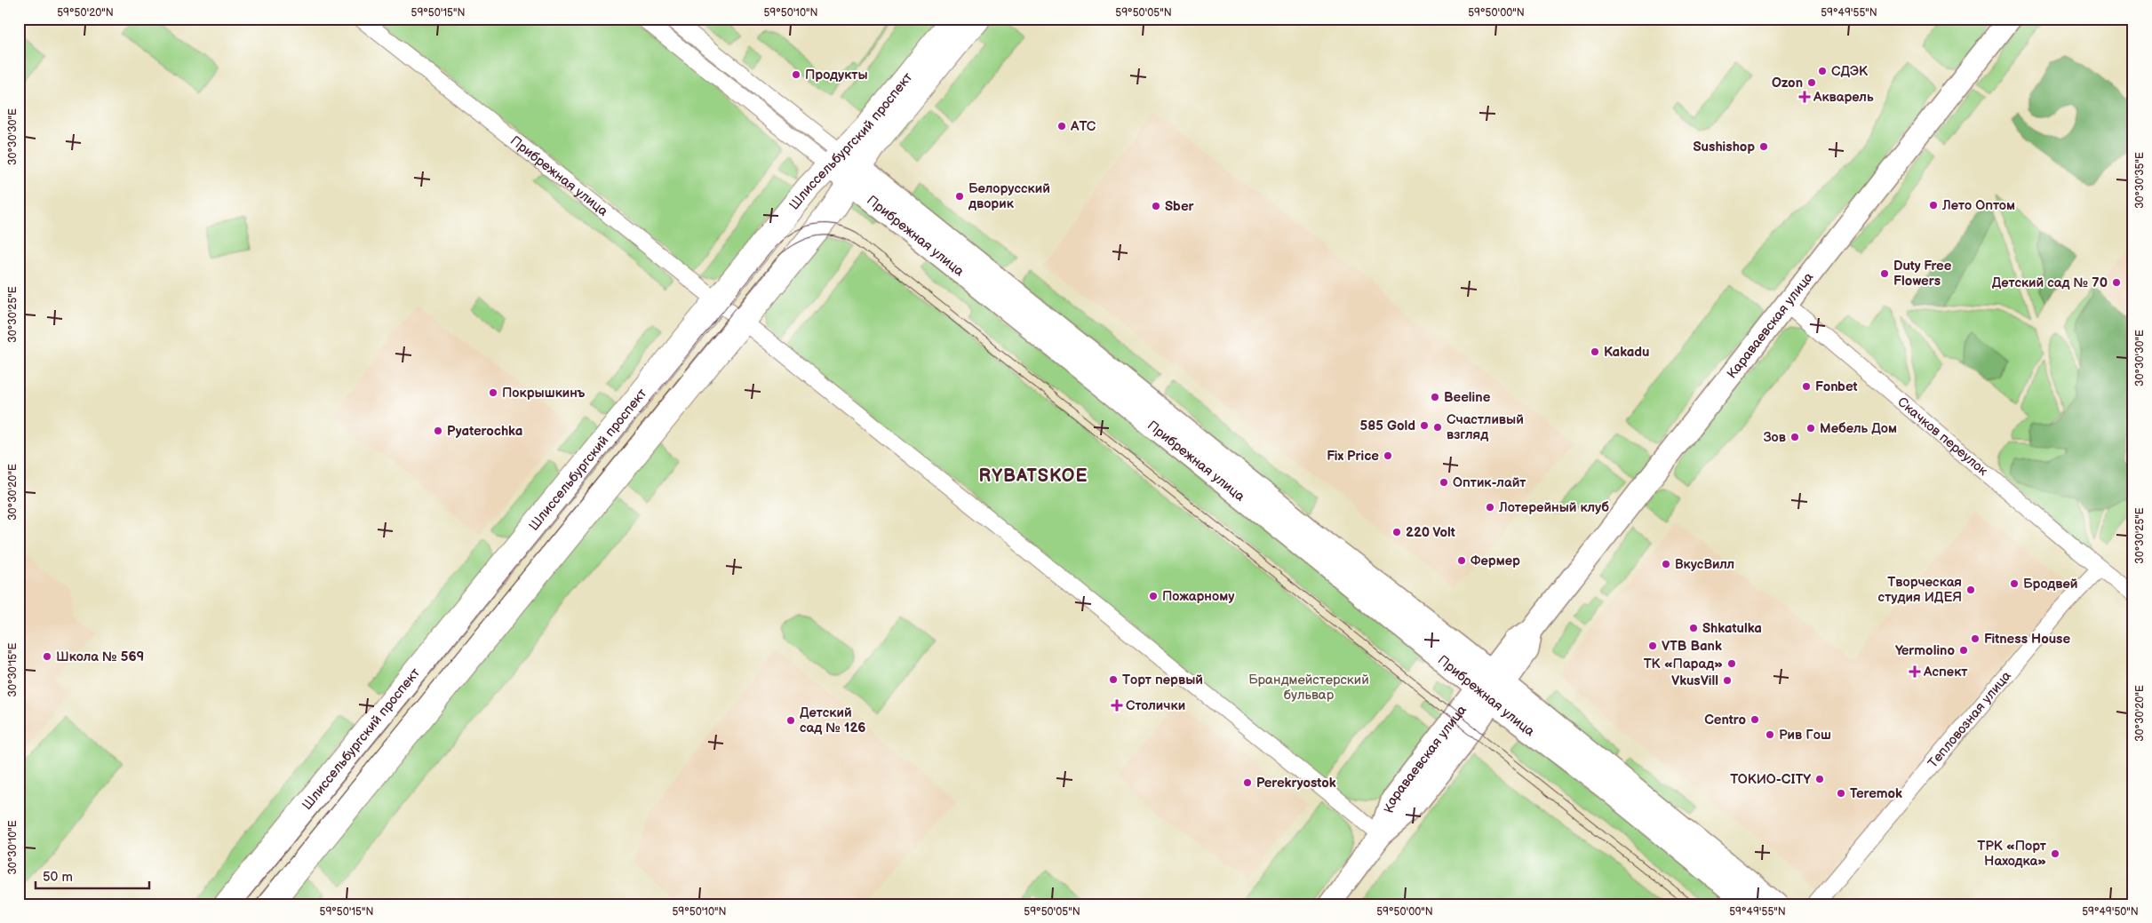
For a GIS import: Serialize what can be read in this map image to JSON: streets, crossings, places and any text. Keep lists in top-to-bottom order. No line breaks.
{"streets":{"main road":["Шлиссельбургский проспект"],"street":["Прибрежная улица","Караваевская улица","Скачков переулок","Тепловозная улица"]},"crossings":[["Шлиссельбургский проспект","Прибрежная улица"],["Прибрежная улица","Караваевская улица"],["Караваевская улица","Скачков переулок"],["Скачков переулок","Тепловозная улица"]],"districts":["RYBATSKOE"],"parks":["Брандмейстерский бульвар"],"places":{"other":["СДЭК","Продукты","Ozon","АТС","Sushishop","Белорусский дворик","Лето Оптом","Sber","Duty Free Flowers","Детский сад № 70","Kakadu","Fonbet","Покрышкинъ","Beeline","585 Gold","Счастливый взгляд","Мебель Дом","Pyaterochka","Зов","Fix Price","Оптик-лайт","Лотерейный клуб","220 Volt","Фермер","ВкусВилл","Бродвей","Творческая студия ИДЕЯ","Пожарному","Shkatulka","Fitness House","VTB Bank","Yermolino","Школа № 569","ТК «Парад»","Торт первый","VkusVill","Centro","Детский сад № 126","Рив Гош","ТОКИО-CITY","Perekryostok","Teremok","ТРК «Порт Находка»"],"health":["Акварель","Аспект","Столички"]},"scale_bar":"50 m","coordinates":["59°50'20\"N","59°50'15\"N","59°50'10\"N","59°50'05\"N","59°50'00\"N","59°49'55\"N","30°30'30\"E","30°30'35\"E","30°30'25\"E","30°30'20\"E","30°30'15\"E","30°30'10\"E","59°49'50\"N"]}
